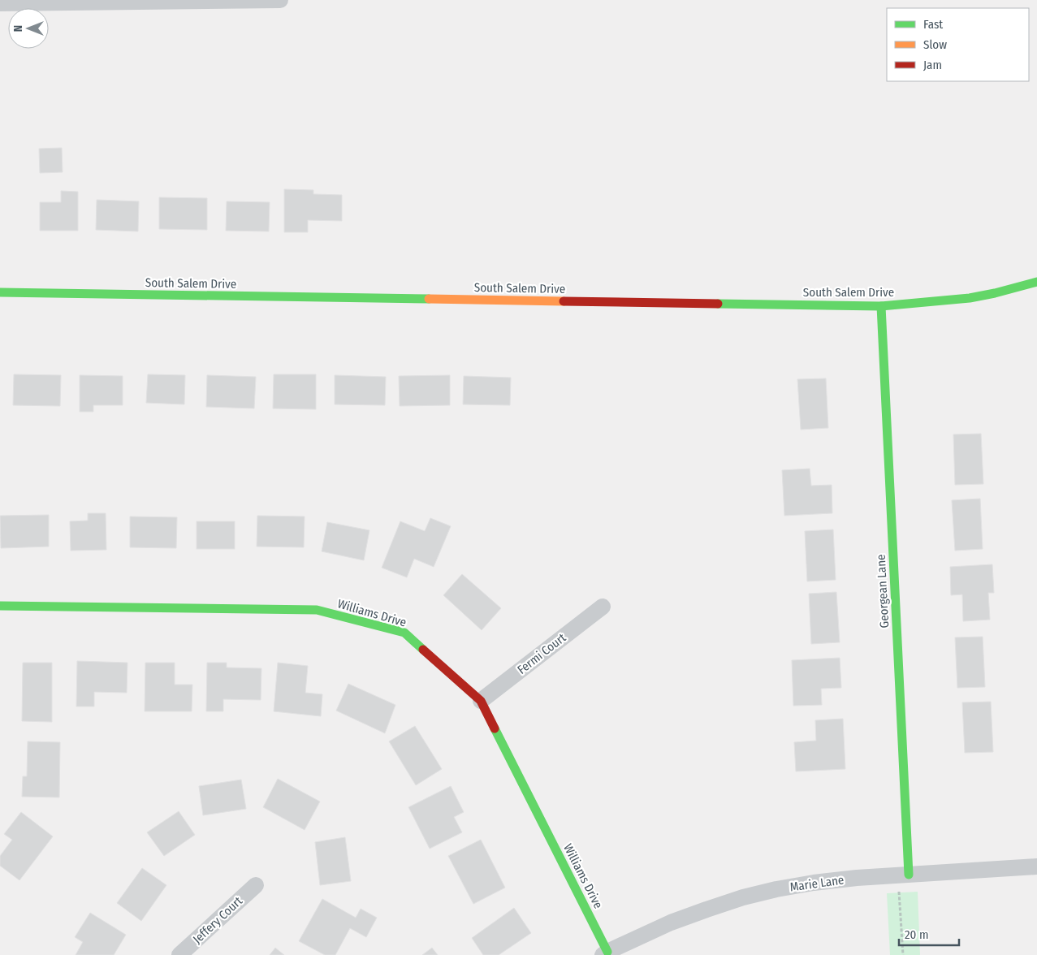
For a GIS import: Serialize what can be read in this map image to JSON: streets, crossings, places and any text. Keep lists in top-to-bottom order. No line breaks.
{"streets":{"street":["South Salem Drive","Georgean Lane","Williams Drive","Fermi Court","Marie Lane","Jeffery Court"]},"crossings":[["South Salem Drive","Georgean Lane"],["Georgean Lane","Marie Lane"],["Williams Drive","Fermi Court"],["Williams Drive","Marie Lane"]],"legend":["Fast","Slow","Jam"],"scale_bar":"20 m","north":"left"}
